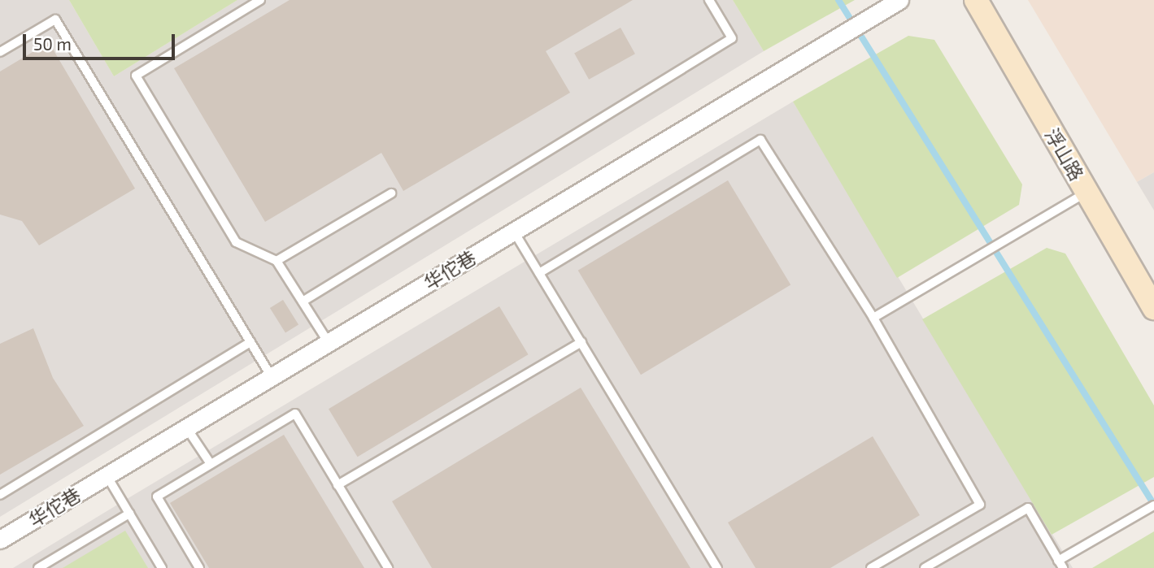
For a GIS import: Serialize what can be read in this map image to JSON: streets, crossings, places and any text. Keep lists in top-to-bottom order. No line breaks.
{"streets":{"street":["浮山路","华佗巷"]},"scale_bar":"50 m"}
